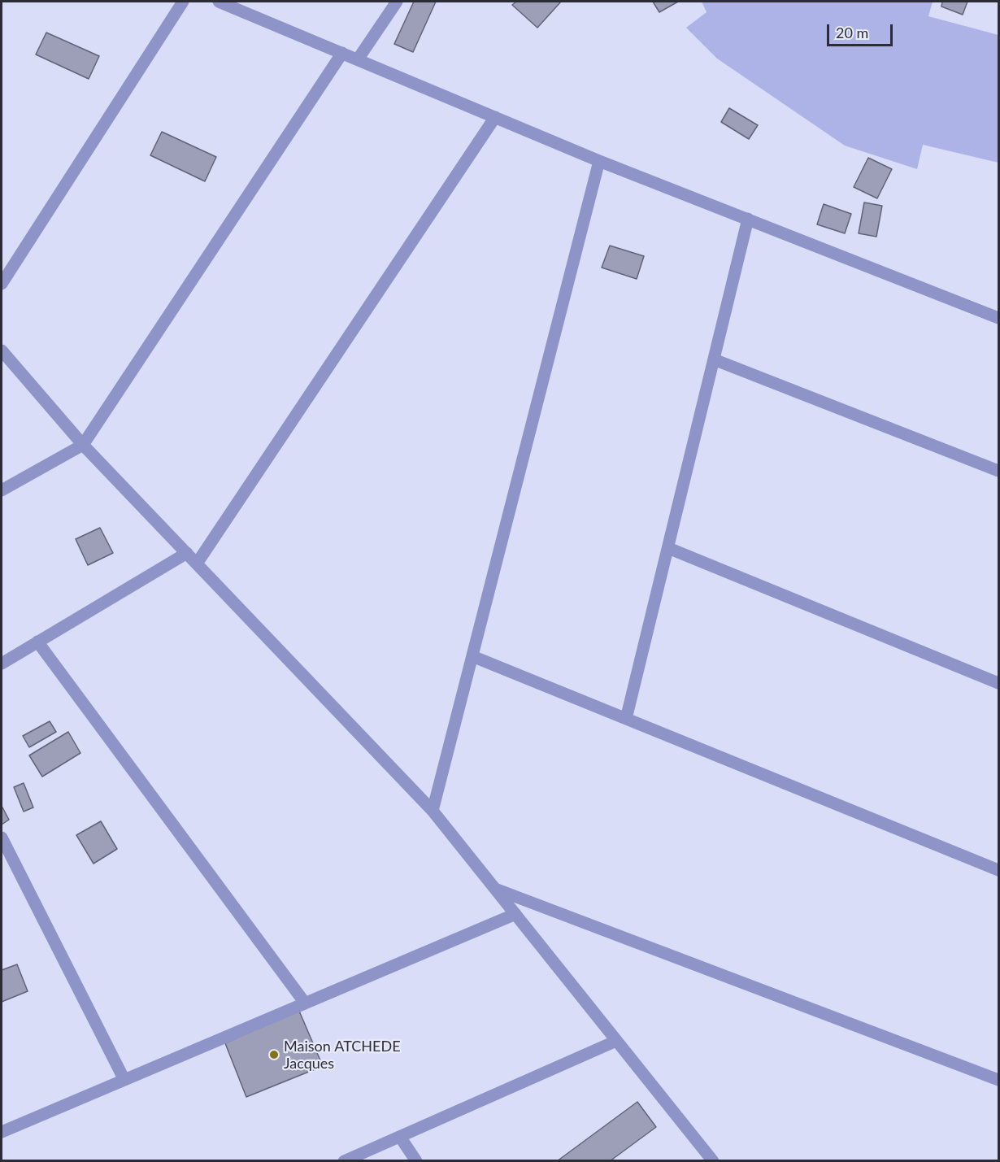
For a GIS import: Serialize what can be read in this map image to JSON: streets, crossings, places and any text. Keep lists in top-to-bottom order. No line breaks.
{"places":["Maison ATCHEDE Jacques"],"scale_bar":"20 m"}
